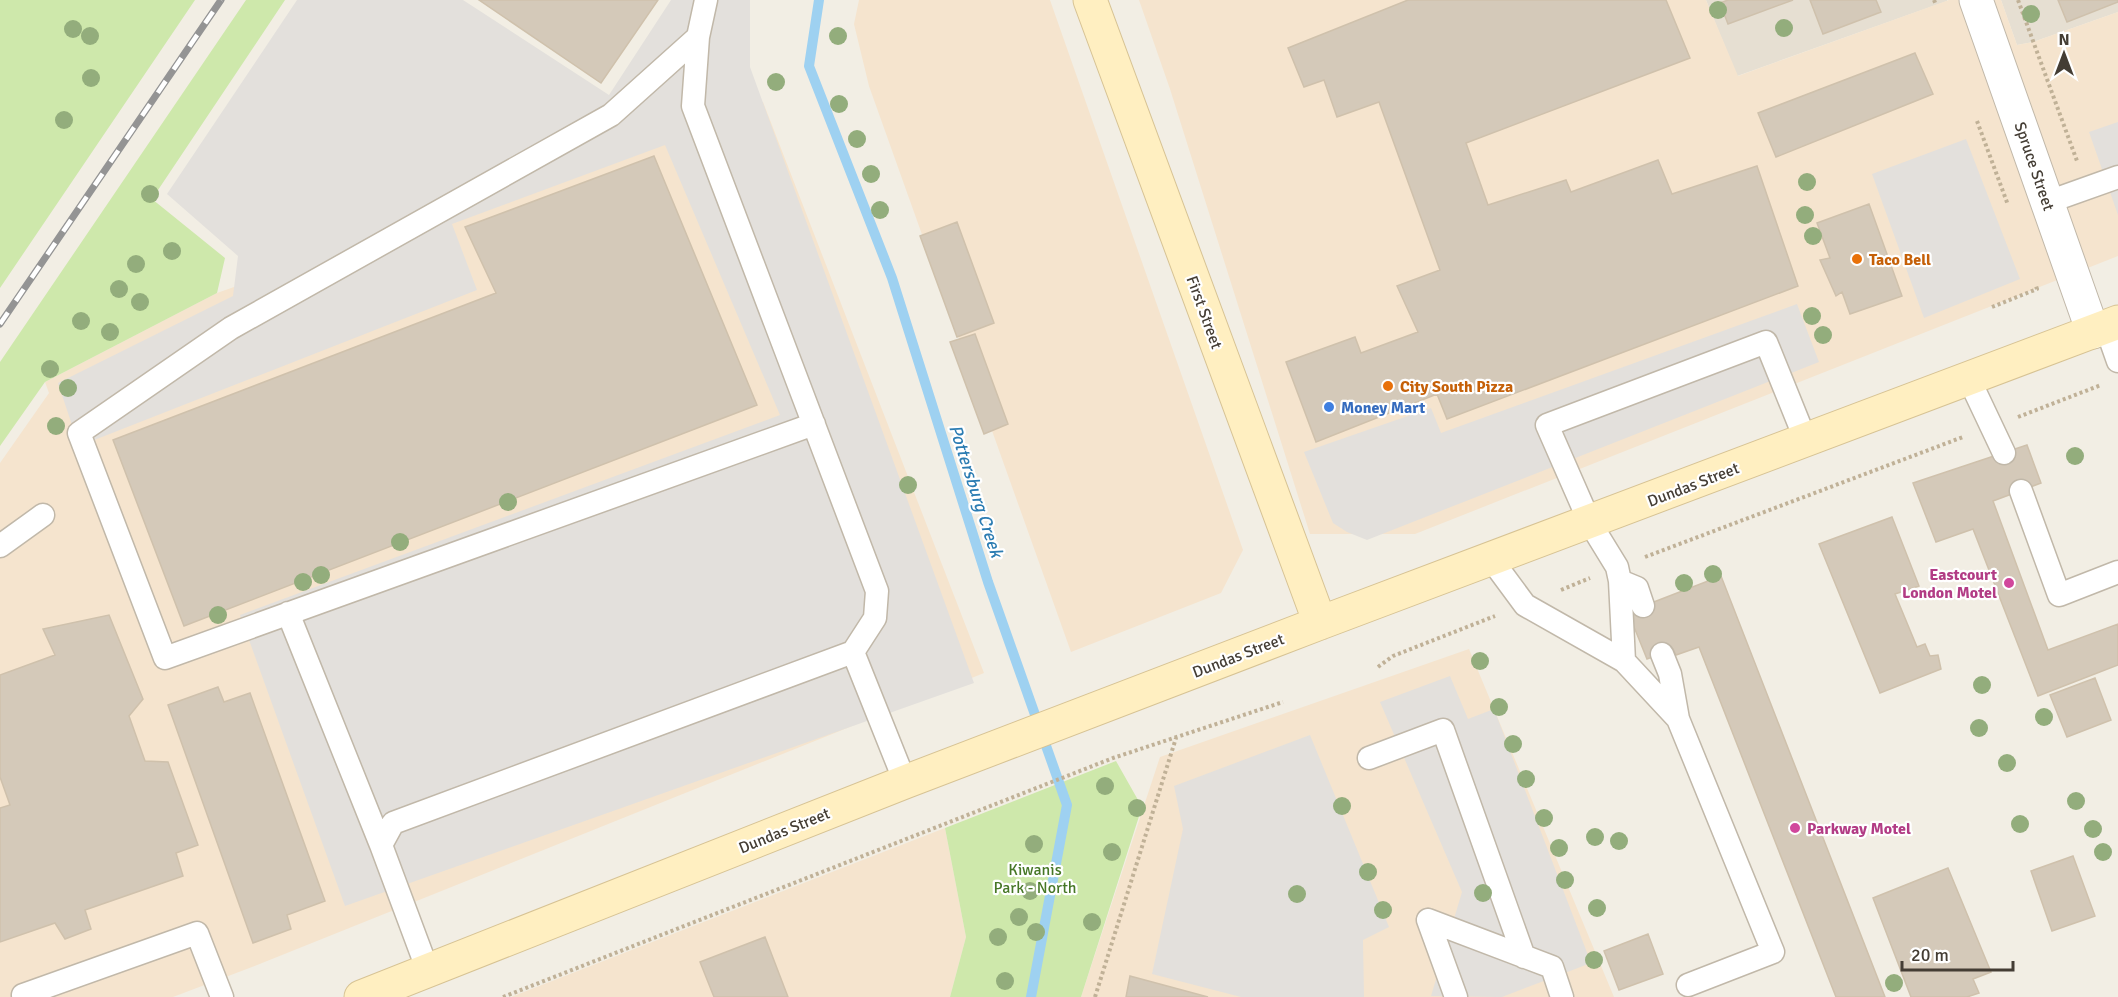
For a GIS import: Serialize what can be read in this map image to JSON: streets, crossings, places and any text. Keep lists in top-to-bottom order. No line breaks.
{"streets":{"main road":["First Street","Dundas Street"],"street":["Spruce Street"]},"crossings":[["Spruce Street","Dundas Street"],["First Street","Dundas Street"]],"water":["Pottersburg Creek"],"parks":["Kiwanis Park - North"],"places":["Taco Bell","City South Pizza","Money Mart","Eastcourt London Motel","Parkway Motel"],"scale_bar":"20 m","north":"top"}
